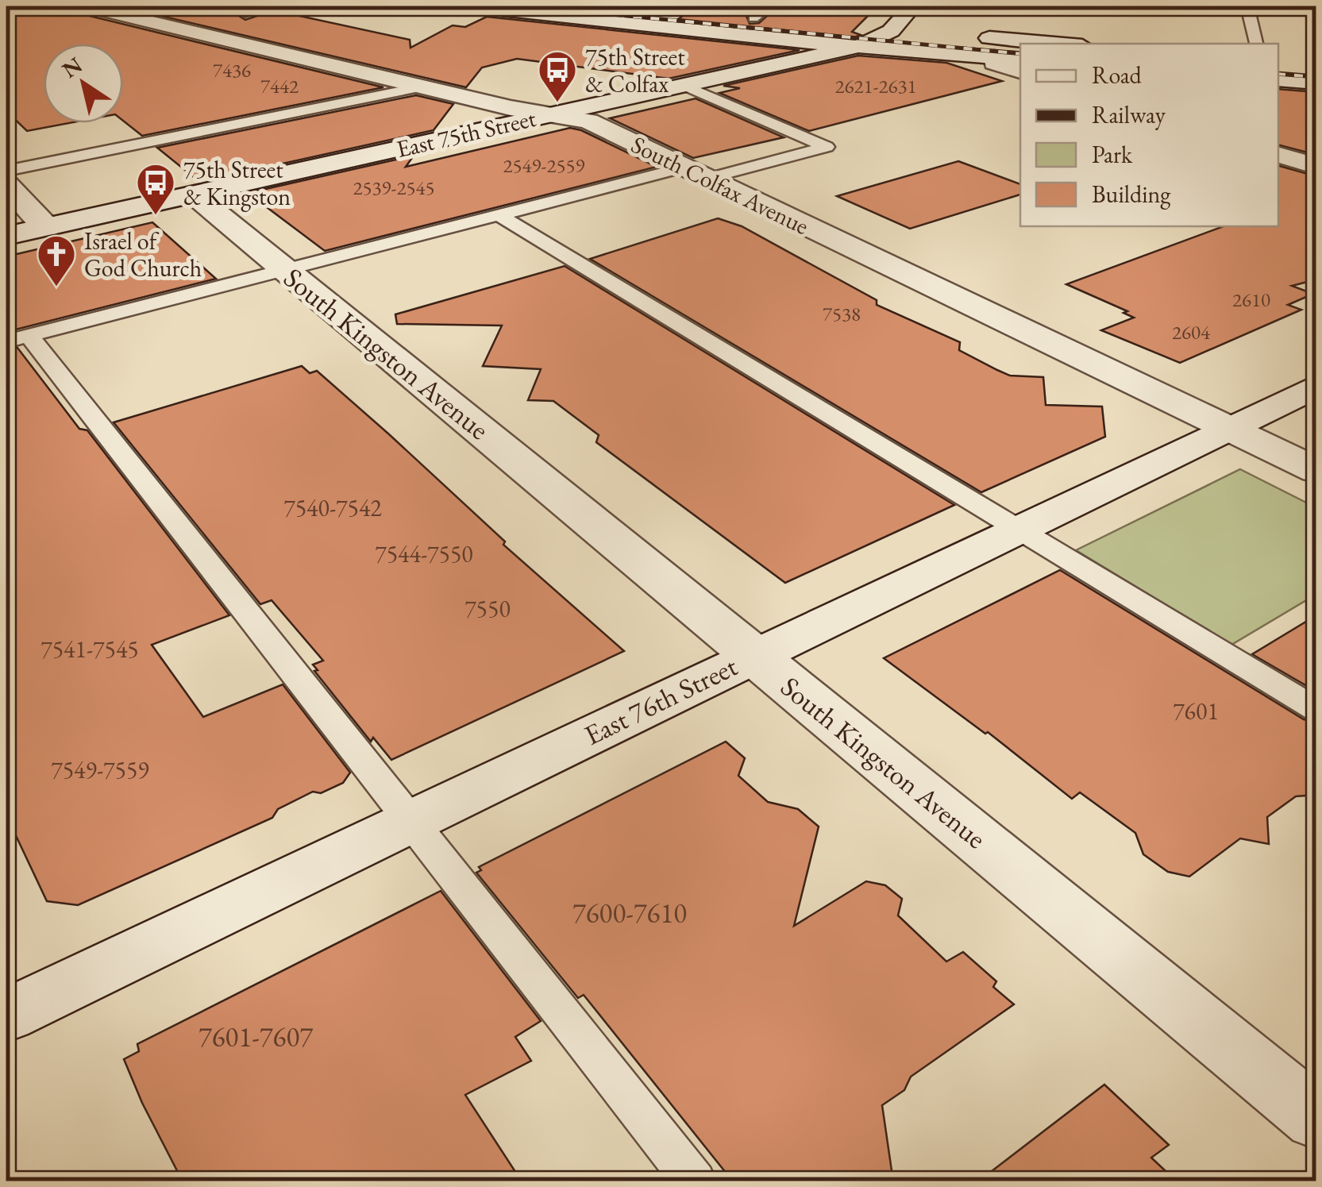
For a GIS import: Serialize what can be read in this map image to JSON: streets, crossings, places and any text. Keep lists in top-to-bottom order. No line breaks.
{"streets":{"street":["East 75th Street","South Colfax Avenue","South Kingston Avenue","East 76th Street"]},"crossings":[["East 75th Street","South Colfax Avenue"],["East 75th Street","South Kingston Avenue"],["South Colfax Avenue","East 76th Street"],["South Kingston Avenue","East 76th Street"]],"places":{"bus stop":["75th Street & Colfax","75th Street & Kingston"],"church":["Israel of God Church"]},"house_numbers":["7436","7442","2621-2631","2549-2559","2539-2545","2610","7538","2604","7540-7542","7544-7550","7550","7541-7545","7601","7549-7559","7600-7610","7601-7607"],"legend":["Road","Railway","Park","Building"],"north":"top left"}
